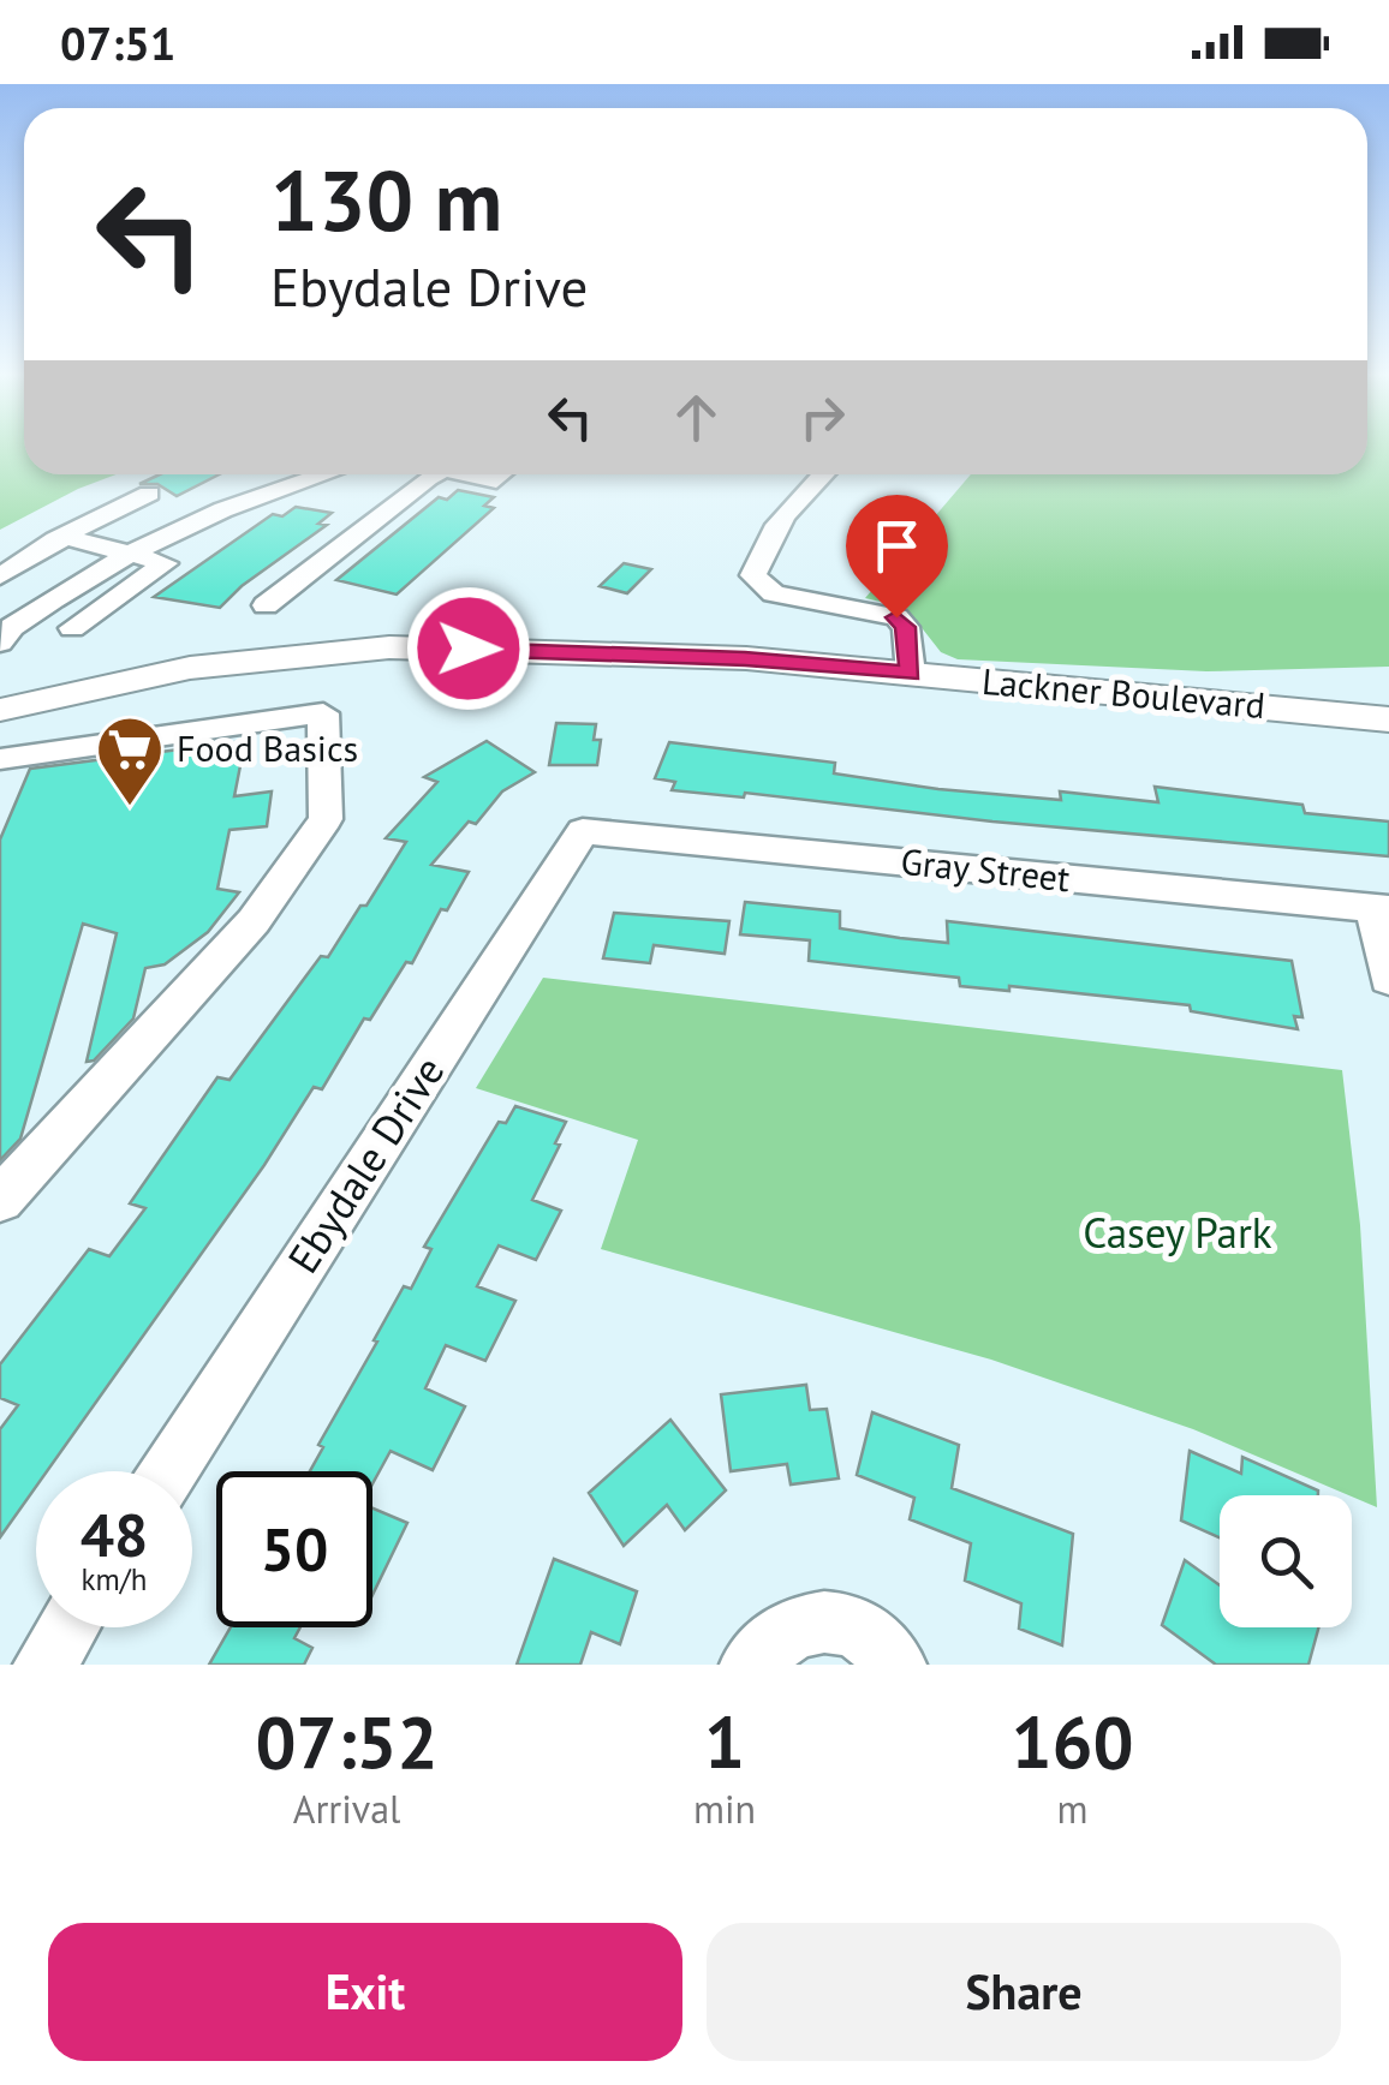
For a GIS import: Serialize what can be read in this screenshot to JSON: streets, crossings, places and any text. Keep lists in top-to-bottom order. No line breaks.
{"streets":{"main road":["Lackner Boulevard"],"street":["Gray Street","Ebydale Drive"]},"crossings":[["Gray Street","Ebydale Drive"]],"parks":["Casey Park"],"places":{"supermarket":["Food Basics"]},"page":{"status":"07:51","turn":["130 m","Ebydale Drive"],"speed":"48 km/h","limit":"50","eta":["07:52","Arrival","1","min","160","m"],"buttons":["Exit","Share"]}}
